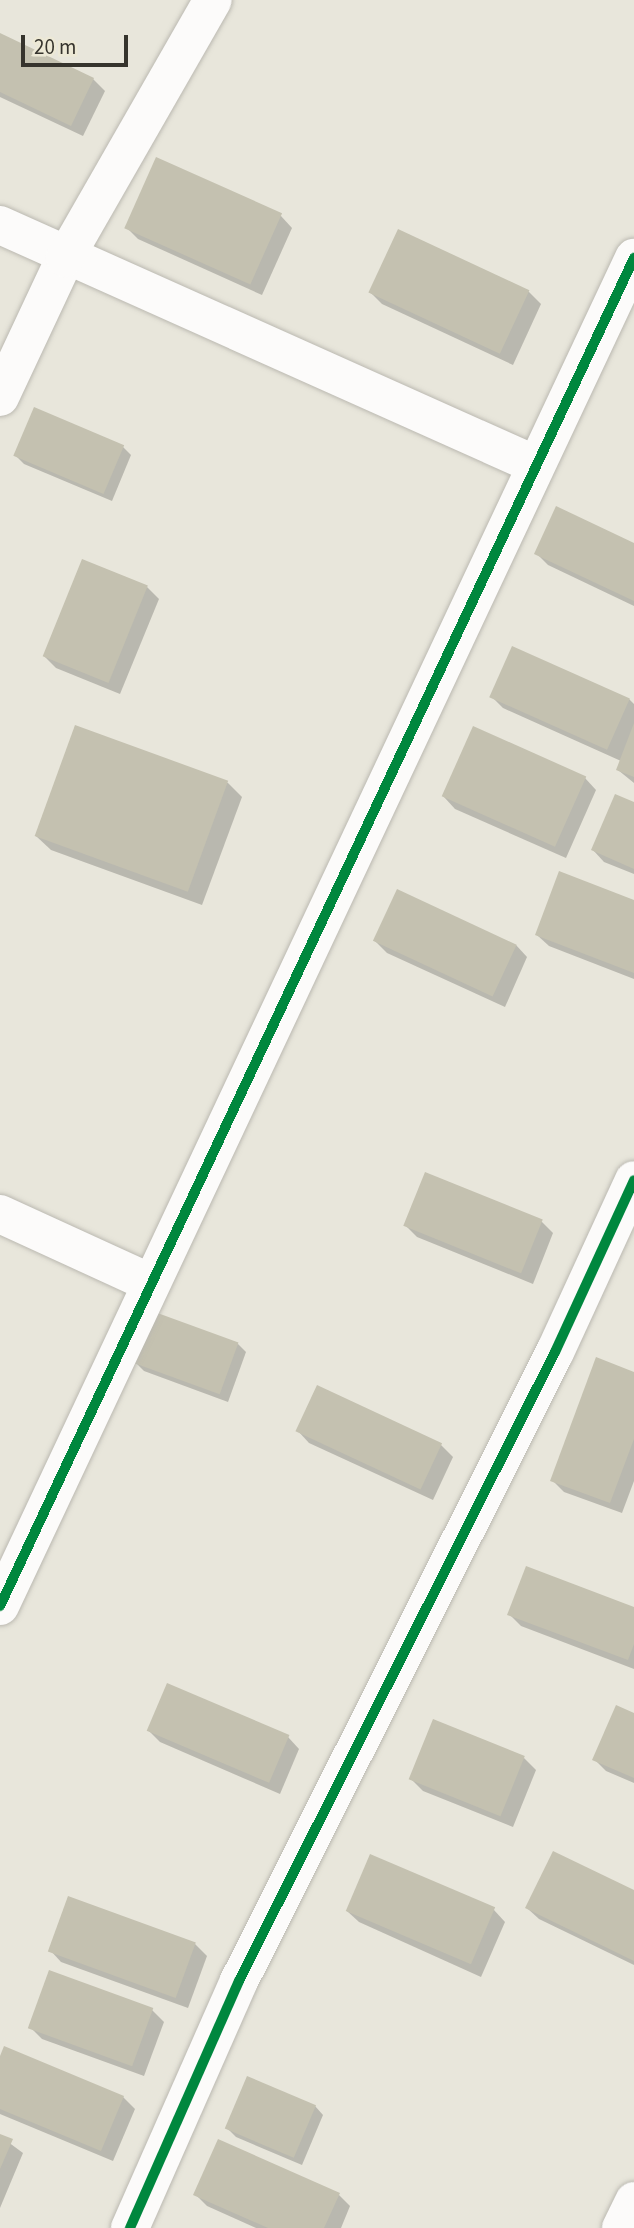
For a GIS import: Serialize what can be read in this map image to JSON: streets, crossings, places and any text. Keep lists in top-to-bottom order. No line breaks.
{"scale_bar":"20 m"}
